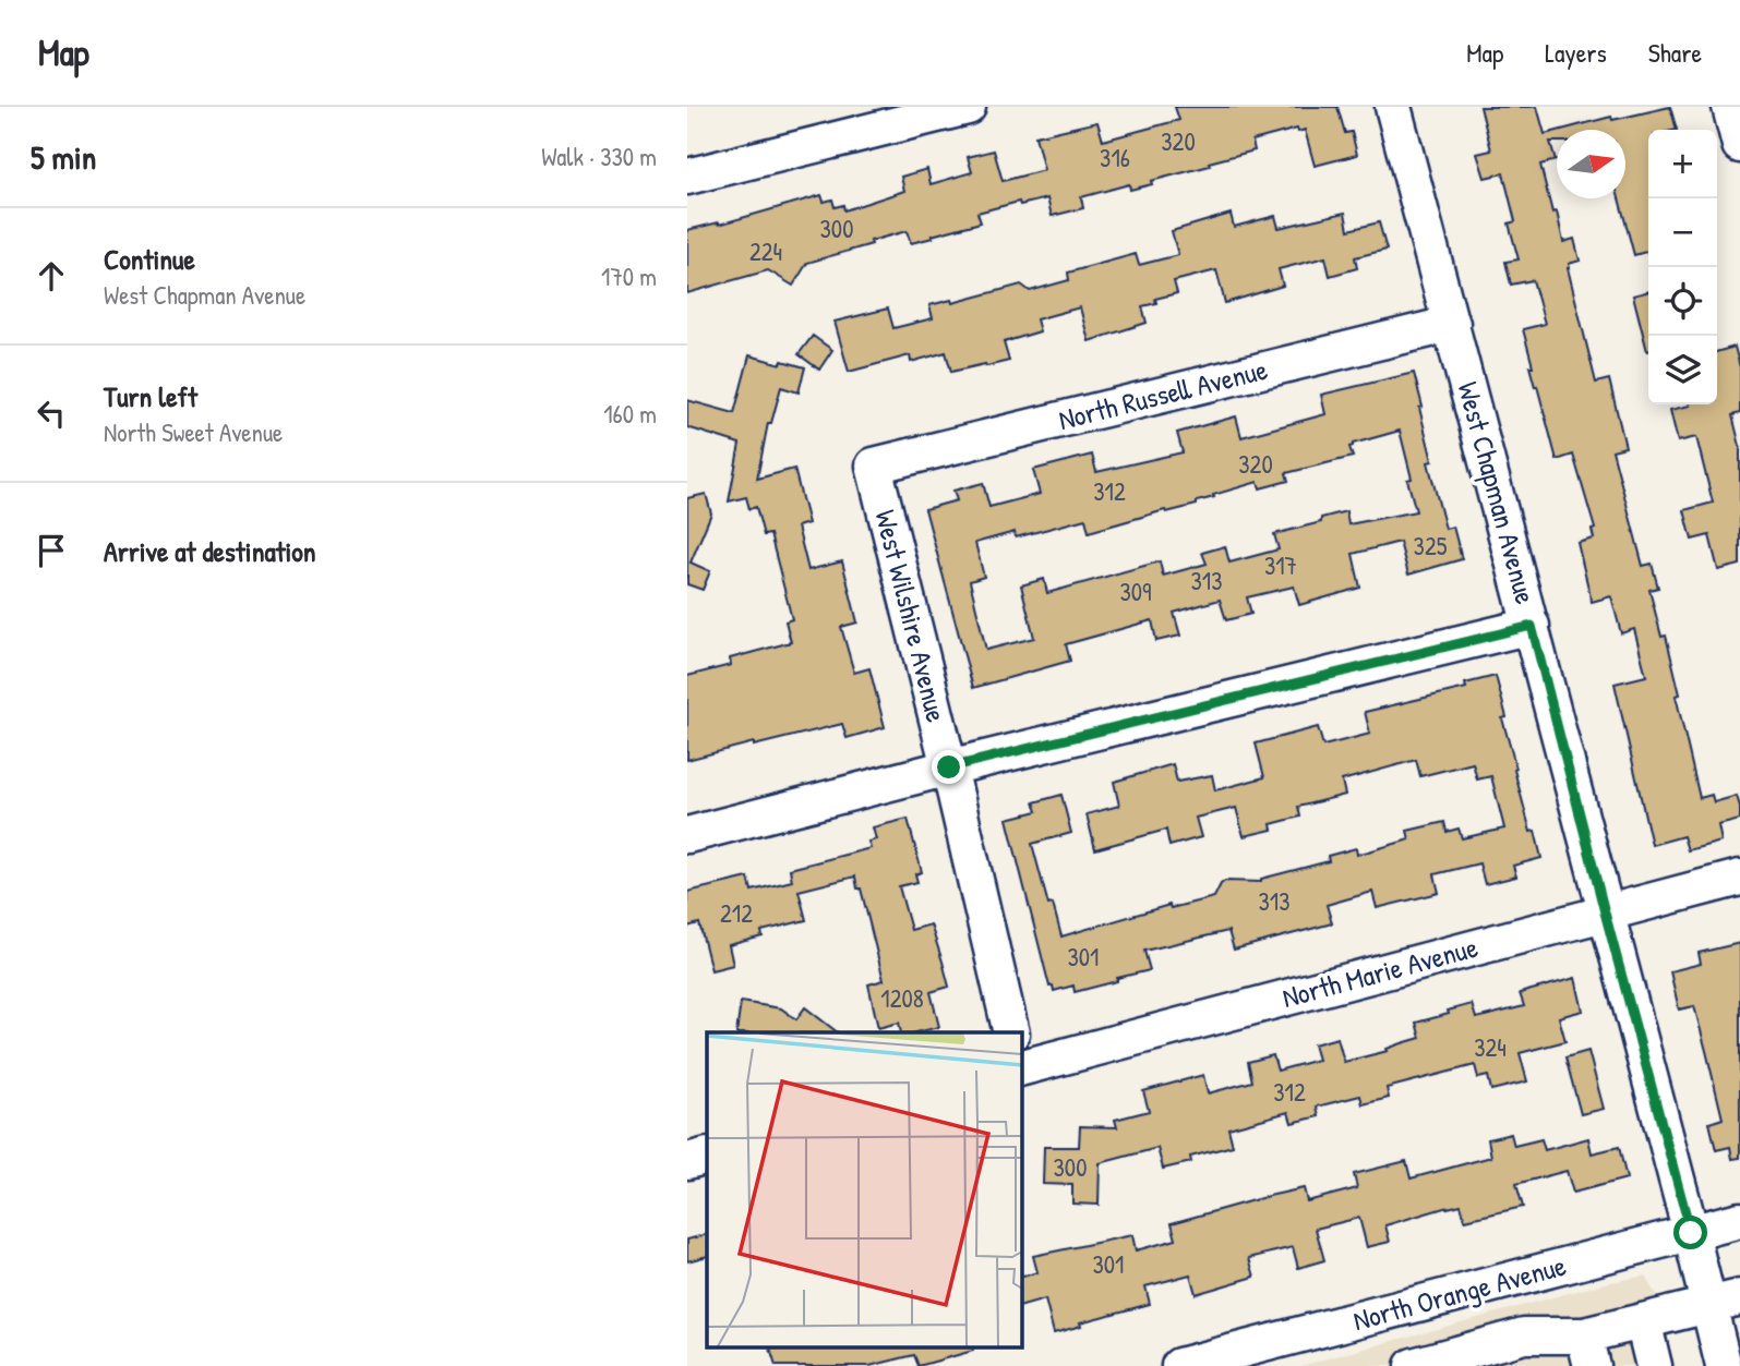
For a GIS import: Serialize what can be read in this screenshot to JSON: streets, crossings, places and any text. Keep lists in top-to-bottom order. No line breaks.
{"streets":{"street":["North Russell Avenue","West Chapman Avenue","West Wilshire Avenue","North Marie Avenue","North Orange Avenue"]},"crossings":[["North Russell Avenue","West Chapman Avenue"],["North Russell Avenue","West Wilshire Avenue"],["West Chapman Avenue","North Marie Avenue"],["West Chapman Avenue","North Orange Avenue"]],"house_numbers":["320","316","300","224","320","312","325","317","313","309","313","212","301","1208","324","312","300","301"],"north":"right","page":{"header":"Map","nav":["Map","Layers","Share"],"heading":["5 min","Walk · 330 m"],"map_buttons":["+","−"],"list":[["Continue","West Chapman Avenue","170 m"],["Turn left","North Sweet Avenue","160 m"],"Arrive at destination"]}}
